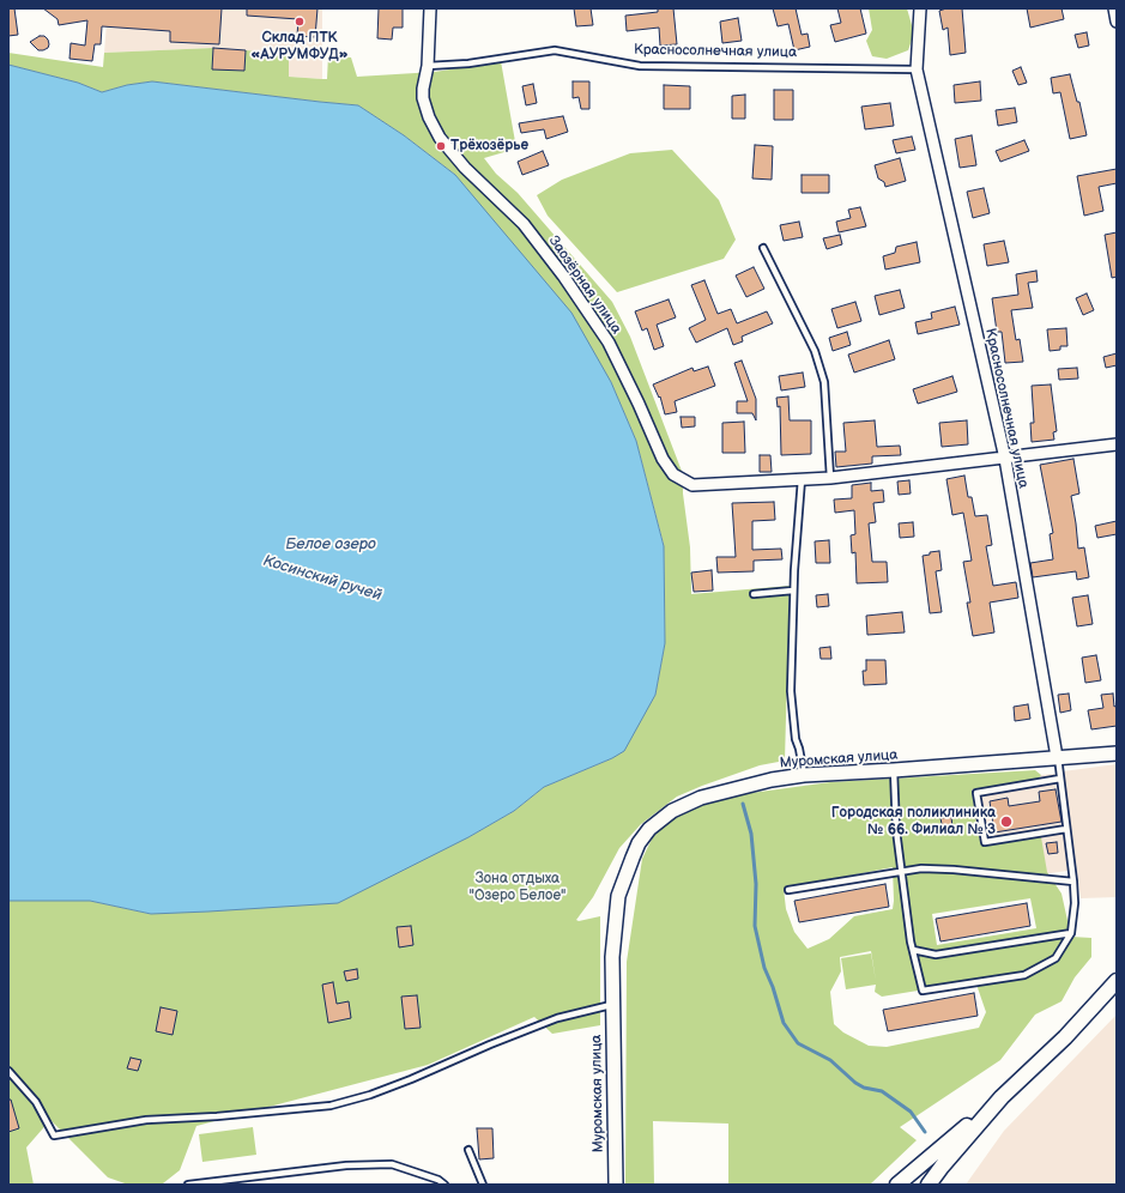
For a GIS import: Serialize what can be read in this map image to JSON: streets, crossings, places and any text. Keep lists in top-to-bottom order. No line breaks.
{"streets":{"street":["Красносолнечная улица","Заозёрная улица","Муромская улица"]},"crossings":[["Красносолнечная улица","Заозёрная улица"],["Красносолнечная улица","Муромская улица"]],"water":["Белое озеро","Косинский ручей"],"parks":["Зона отдыха \"Озеро Белое\""],"places":["Склад ПТК «АУРУМФУД»","Трёхозёрье","Городская поликлиника № 66. Филиал № 3"]}
